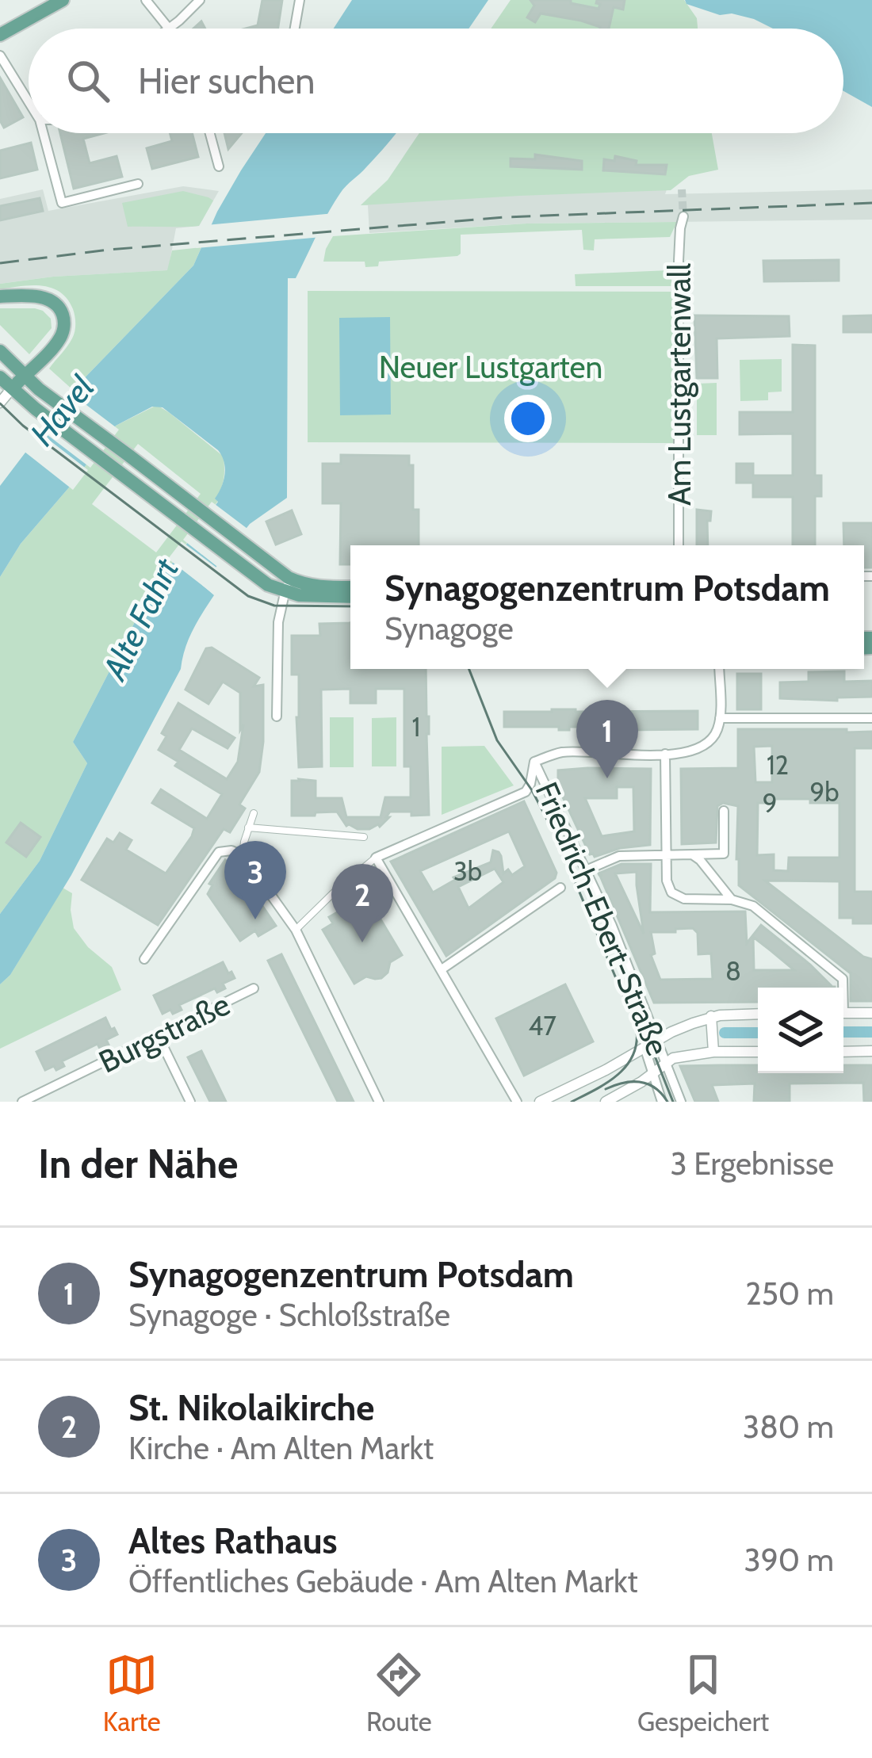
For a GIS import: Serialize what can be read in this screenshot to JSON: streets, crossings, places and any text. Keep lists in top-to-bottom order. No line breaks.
{"streets":{"street":["Am Lustgartenwall","Friedrich-Ebert-Straße","Burgstraße"]},"water":["Havel","Alte Fahrt"],"parks":["Neuer Lustgarten"],"house_numbers":["1","12","9b","9","3b","8","47"],"page":{"search":"Hier suchen","popup":["Synagogenzentrum Potsdam","Synagoge"],"pins":["1","3","2"],"heading":["In der Nähe","3 Ergebnisse"],"list":[{"mark":"1","name":"Synagogenzentrum Potsdam","note":"Synagoge · Schloßstraße","value":"250 m"},{"mark":"2","name":"St. Nikolaikirche","note":"Kirche · Am Alten Markt","value":"380 m"},{"mark":"3","name":"Altes Rathaus","note":"Öffentliches Gebäude · Am Alten Markt","value":"390 m"}],"nav":["Karte","Route","Gespeichert"]}}
